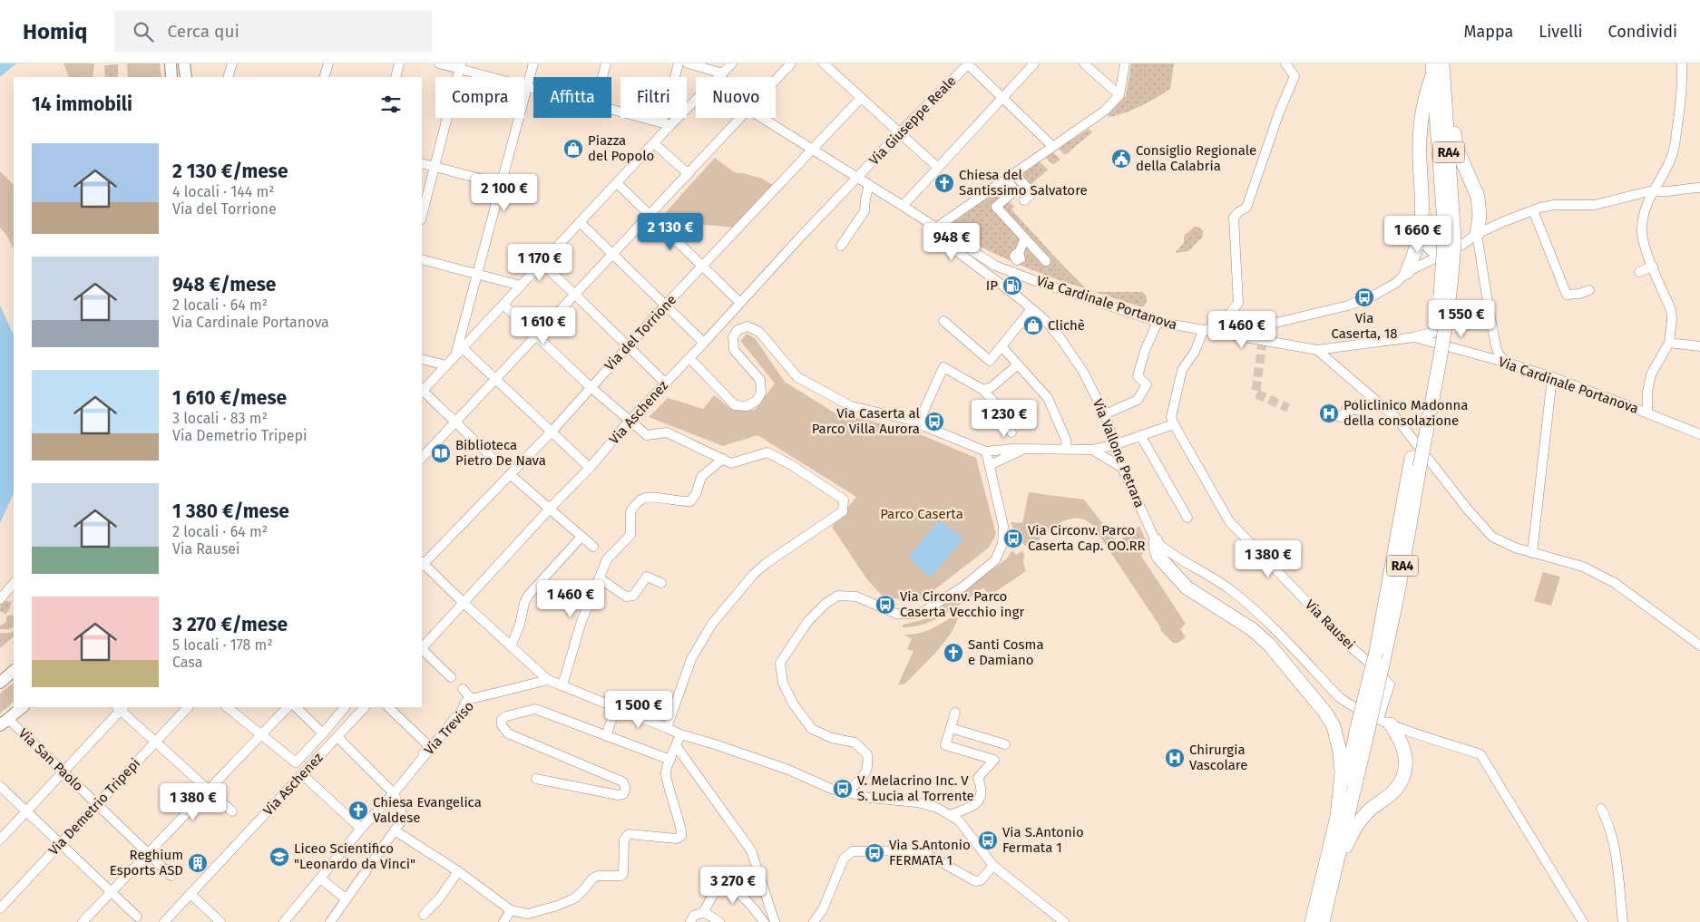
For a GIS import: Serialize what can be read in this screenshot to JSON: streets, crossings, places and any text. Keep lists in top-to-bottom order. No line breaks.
{"streets":{"highway":["RA4"],"street":["Via Giuseppe Reale","Via Cardinale Portanova","Via del Torrione","Via Aschenez","Via Vallone Petrara","Via Rausei","Via Treviso","Via San Paolo","Via Demetrio Tripepi"]},"crossings":[["Via Giuseppe Reale","Via Cardinale Portanova"],["Via Giuseppe Reale","Via Aschenez"],["Via Cardinale Portanova","Via del Torrione"],["Via Cardinale Portanova","Via Aschenez"],["Via Cardinale Portanova","Via Vallone Petrara"],["Via Vallone Petrara","Via Rausei"],["Via San Paolo","Via Demetrio Tripepi"]],"parks":["Parco Caserta"],"places":{"shop":["Piazza del Popolo","Clichè"],"public building":["Consiglio Regionale della Calabria"],"church":["Chiesa del Santissimo Salvatore","Santi Cosma e Damiano","Chiesa Evangelica Valdese"],"fuel station":["IP"],"bus stop":["Via Caserta, 18","Via Caserta al Parco Villa Aurora","Via Circonv. Parco Caserta Cap. OO.RR","Via Circonv. Parco Caserta Vecchio ingr","V. Melacrino Inc. V S. Lucia al Torrente","Via S.Antonio Fermata 1","Via S.Antonio FERMATA 1"],"hospital":["Policlinico Madonna della consolazione","Chirurgia Vascolare"],"library":["Biblioteca Pietro De Nava"],"school or university":["Liceo Scientifico \"Leonardo da Vinci\""],"building":["Reghium Esports ASD"]},"page":{"header":"Homiq","search":"Cerca qui","nav":["Mappa","Livelli","Condividi"],"chip":["Compra","Affitta","Filtri","Nuovo"],"heading":"14 immobili","list":[{"name":"2 130 €/mese","note":"4 locali · 144 m² · Via del Torrione"},{"name":"948 €/mese","note":"2 locali · 64 m² · Via Cardinale Portanova"},{"name":"1 610 €/mese","note":"3 locali · 83 m² · Via Demetrio Tripepi"},{"name":"1 380 €/mese","note":"2 locali · 64 m² · Via Rausei"},{"name":"3 270 €/mese","note":"5 locali · 178 m² · Casa"}],"price":["2 100 €","2 130 €","1 660 €","948 €","1 170 €","1 550 €","1 610 €","1 460 €","1 230 €","1 380 €","1 460 €","1 500 €","1 380 €","3 270 €"]}}
